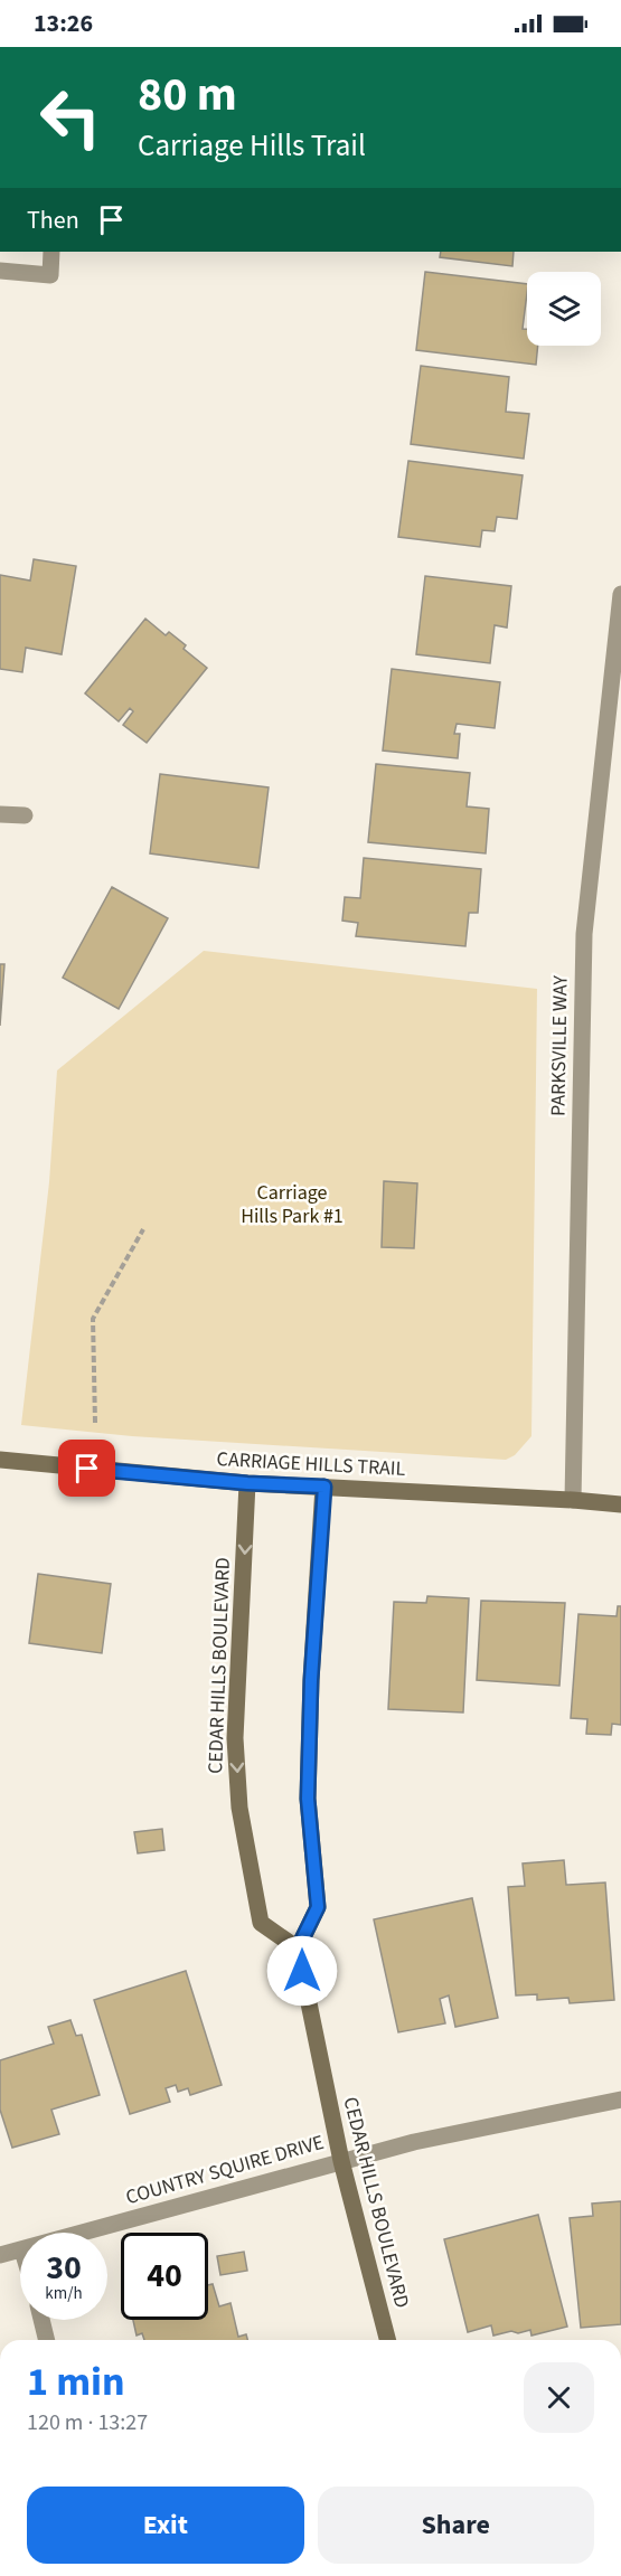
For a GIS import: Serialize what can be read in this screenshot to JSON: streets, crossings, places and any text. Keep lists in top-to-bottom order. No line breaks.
{"streets":{"street":["PARKSVILLE WAY","CARRIAGE HILLS TRAIL","CEDAR HILLS BOULEVARD","COUNTRY SQUIRE DRIVE"]},"crossings":[["PARKSVILLE WAY","CARRIAGE HILLS TRAIL"],["CARRIAGE HILLS TRAIL","CEDAR HILLS BOULEVARD"],["CEDAR HILLS BOULEVARD","COUNTRY SQUIRE DRIVE"]],"parks":["Carriage Hills Park #1"],"page":{"status":"13:26","turn":["80 m","Carriage Hills Trail"],"then":"Then","speed":"30 km/h","limit":"40","heading":["1 min","120 m · 13:27"],"buttons":["Exit","Share"]}}
